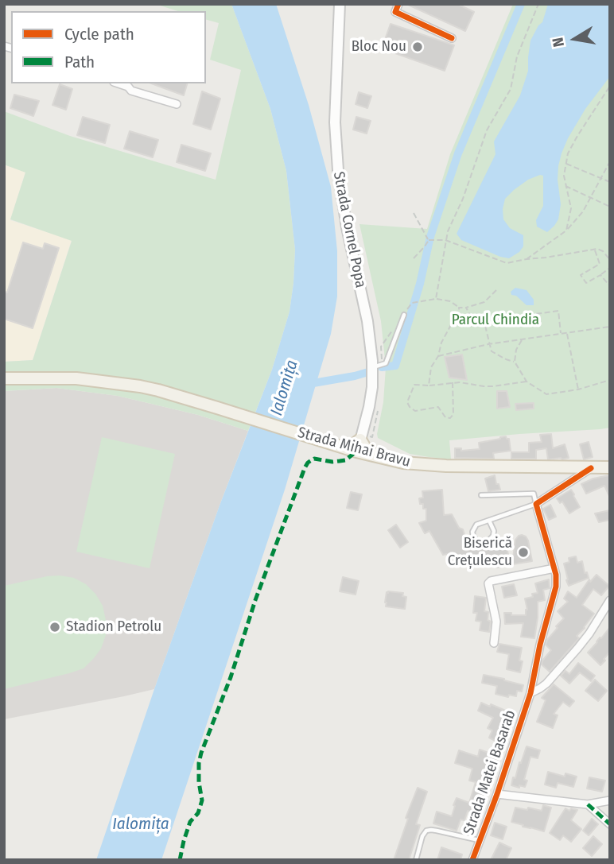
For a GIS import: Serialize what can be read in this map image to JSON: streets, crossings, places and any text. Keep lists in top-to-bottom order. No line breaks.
{"streets":{"main road":["Strada Cornel Popa","Strada Mihai Bravu"],"street":["Strada Matei Basarab"]},"crossings":[["Strada Cornel Popa","Strada Mihai Bravu"]],"water":["Ialomița"],"parks":["Parcul Chindia"],"places":["Bloc Nou","Biserică Crețulescu","Stadion Petrolu"],"legend":["Cycle path","Path"],"north":"left"}
